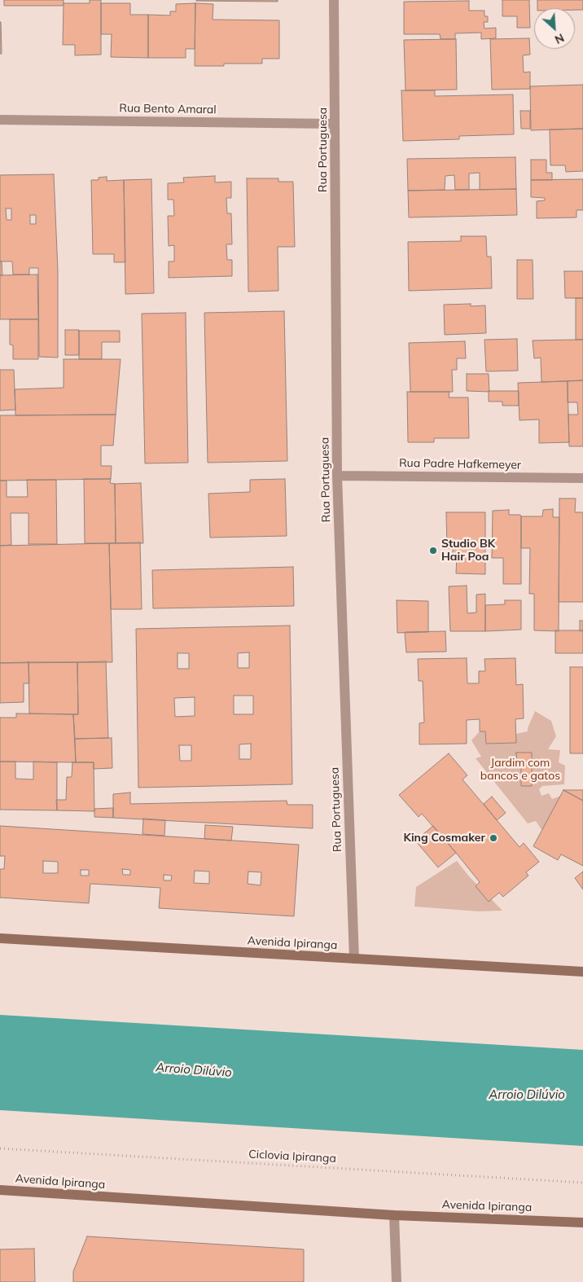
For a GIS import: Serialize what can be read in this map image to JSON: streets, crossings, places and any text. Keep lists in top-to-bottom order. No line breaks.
{"streets":{"main road":["Avenida Ipiranga"],"street":["Rua Bento Amaral","Rua Portuguesa","Rua Padre Hafkemeyer"],"path":["Ciclovia Ipiranga"]},"crossings":[["Rua Bento Amaral","Rua Portuguesa"],["Rua Portuguesa","Rua Padre Hafkemeyer"],["Rua Portuguesa","Avenida Ipiranga"]],"water":["Arroio Dilúvio"],"parks":["Jardim com bancos e gatos"],"places":["Studio BK Hair Poa","King Cosmaker"],"north":"bottom right"}
